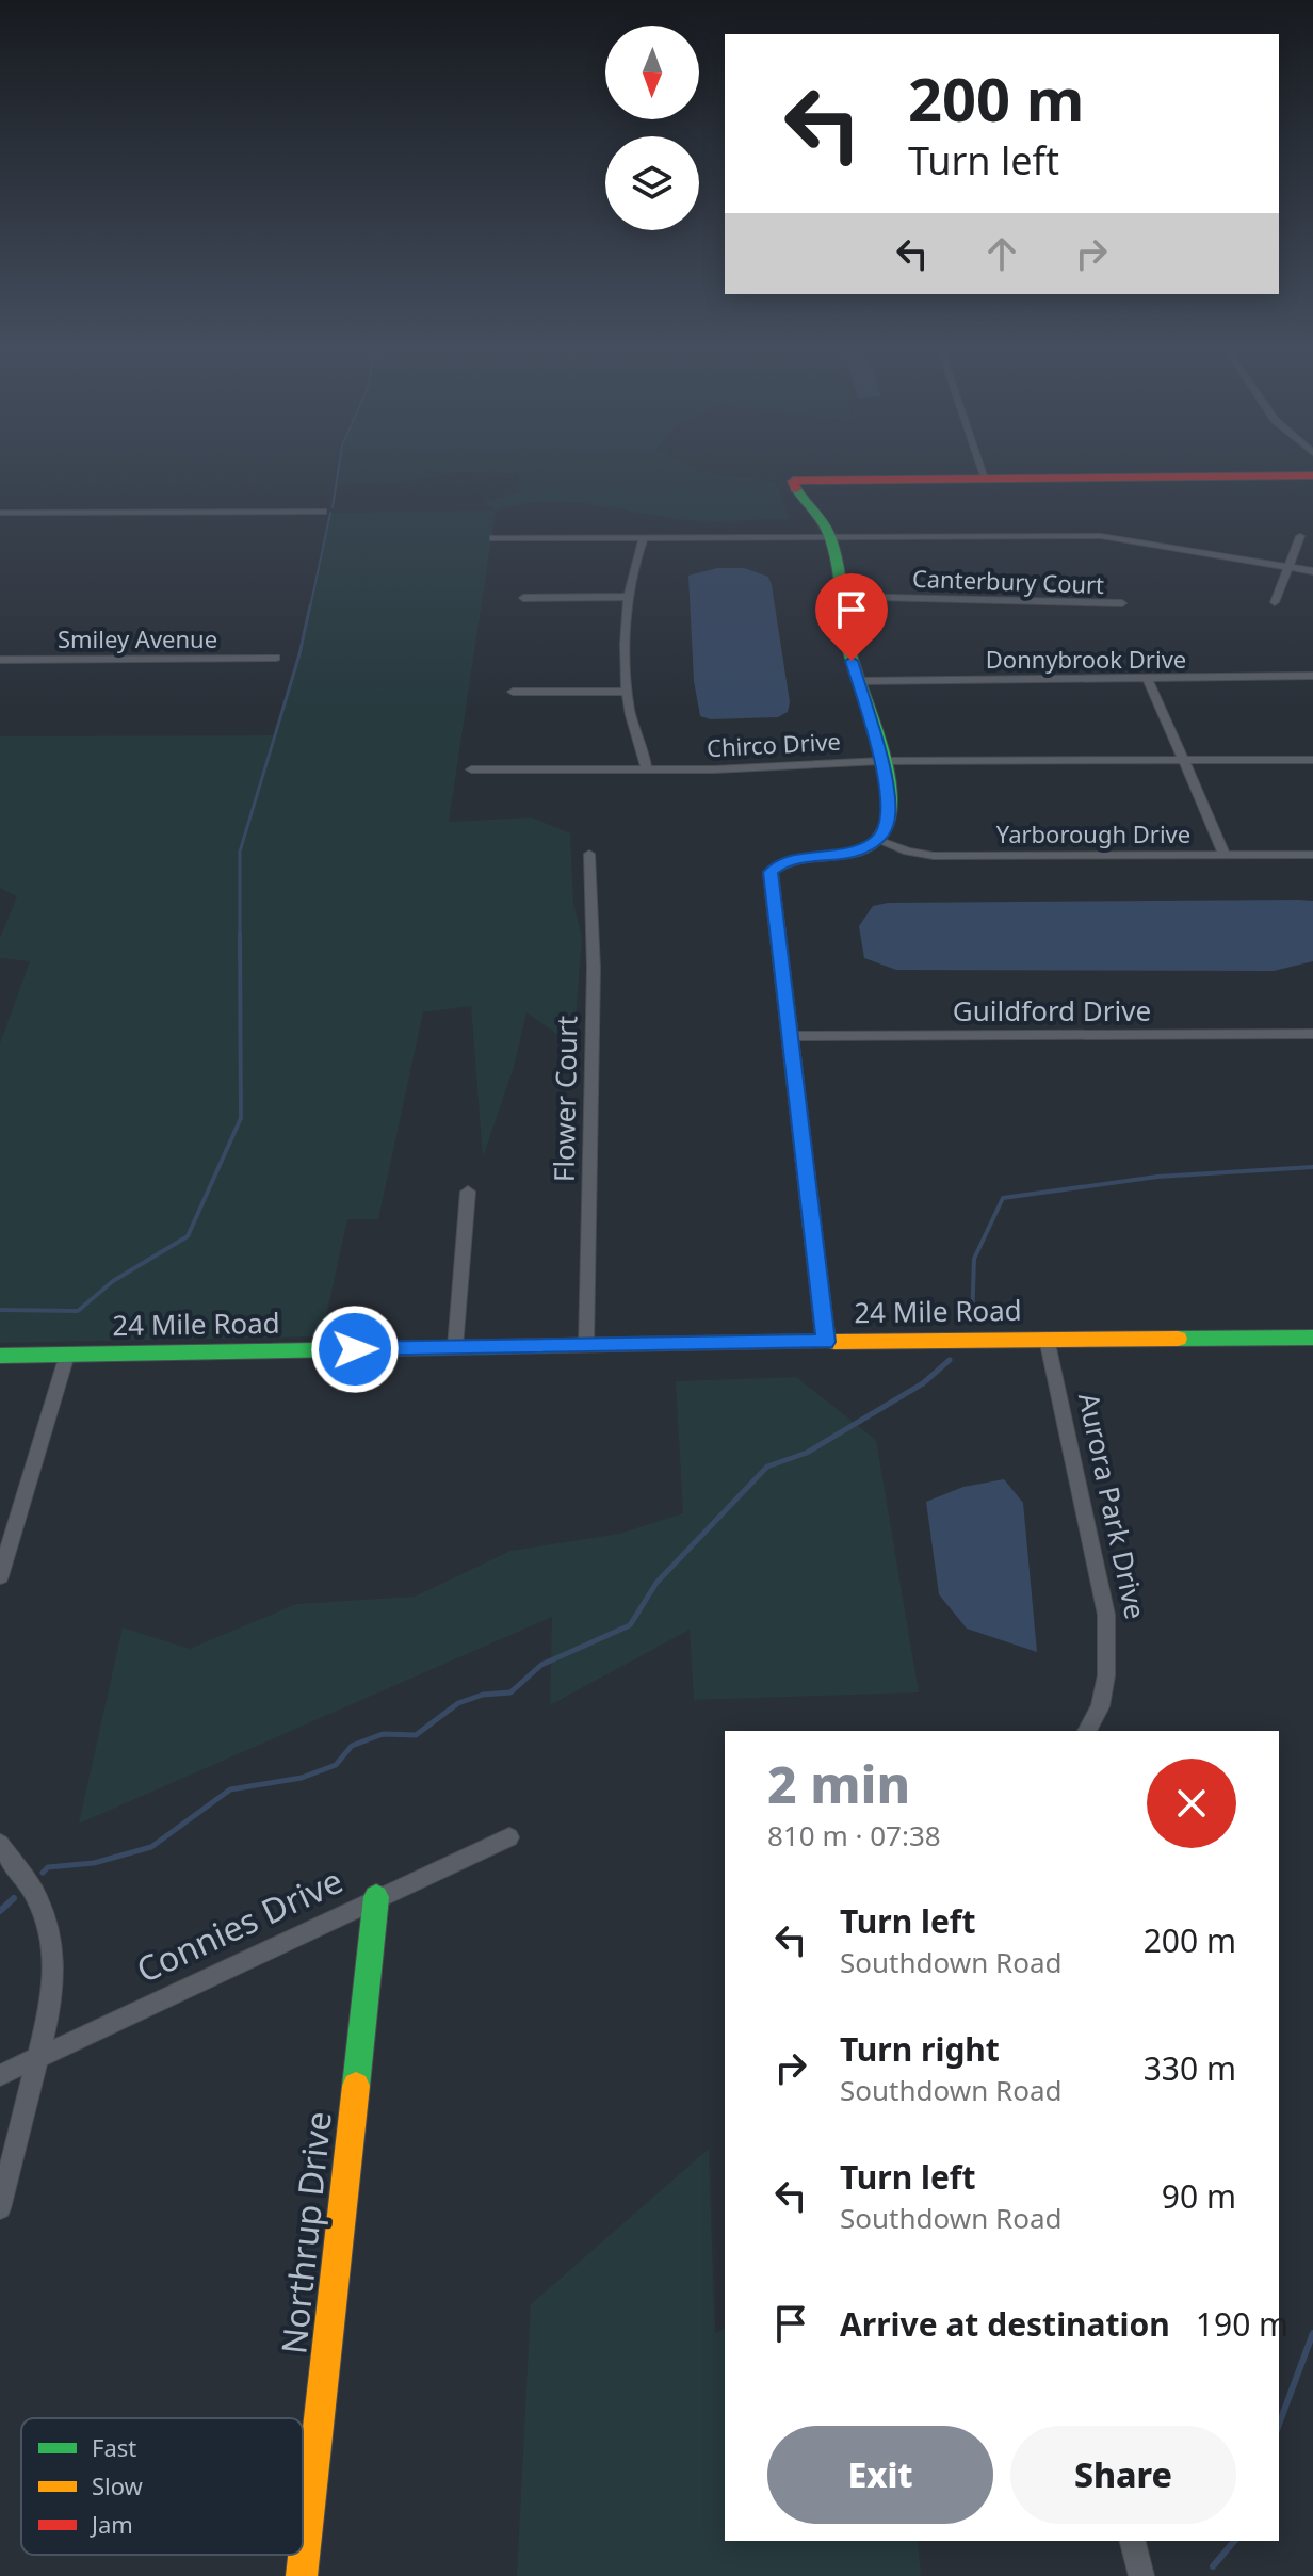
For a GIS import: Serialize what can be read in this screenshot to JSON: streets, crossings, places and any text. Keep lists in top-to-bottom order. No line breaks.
{"streets":{"street":["Canterbury Court","Smiley Avenue","Donnybrook Drive","Chirco Drive","Yarborough Drive","Guildford Drive","Flower Court","24 Mile Road","Aurora Park Drive","Connies Drive","Northrup Drive"]},"crossings":[["Flower Court","24 Mile Road"],["24 Mile Road","Aurora Park Drive"],["Connies Drive","Northrup Drive"]],"legend":["Fast","Slow","Jam"],"north":"bottom","page":{"turn":["200 m","Turn left"],"heading":["2 min","810 m · 07:38"],"list":[{"name":"Turn left","note":"Southdown Road","value":"200 m"},{"name":"Turn right","note":"Southdown Road","value":"330 m"},{"name":"Turn left","note":"Southdown Road","value":"90 m"},{"name":"Arrive at destination","value":"190 m"}],"buttons":["Exit","Share"]}}
